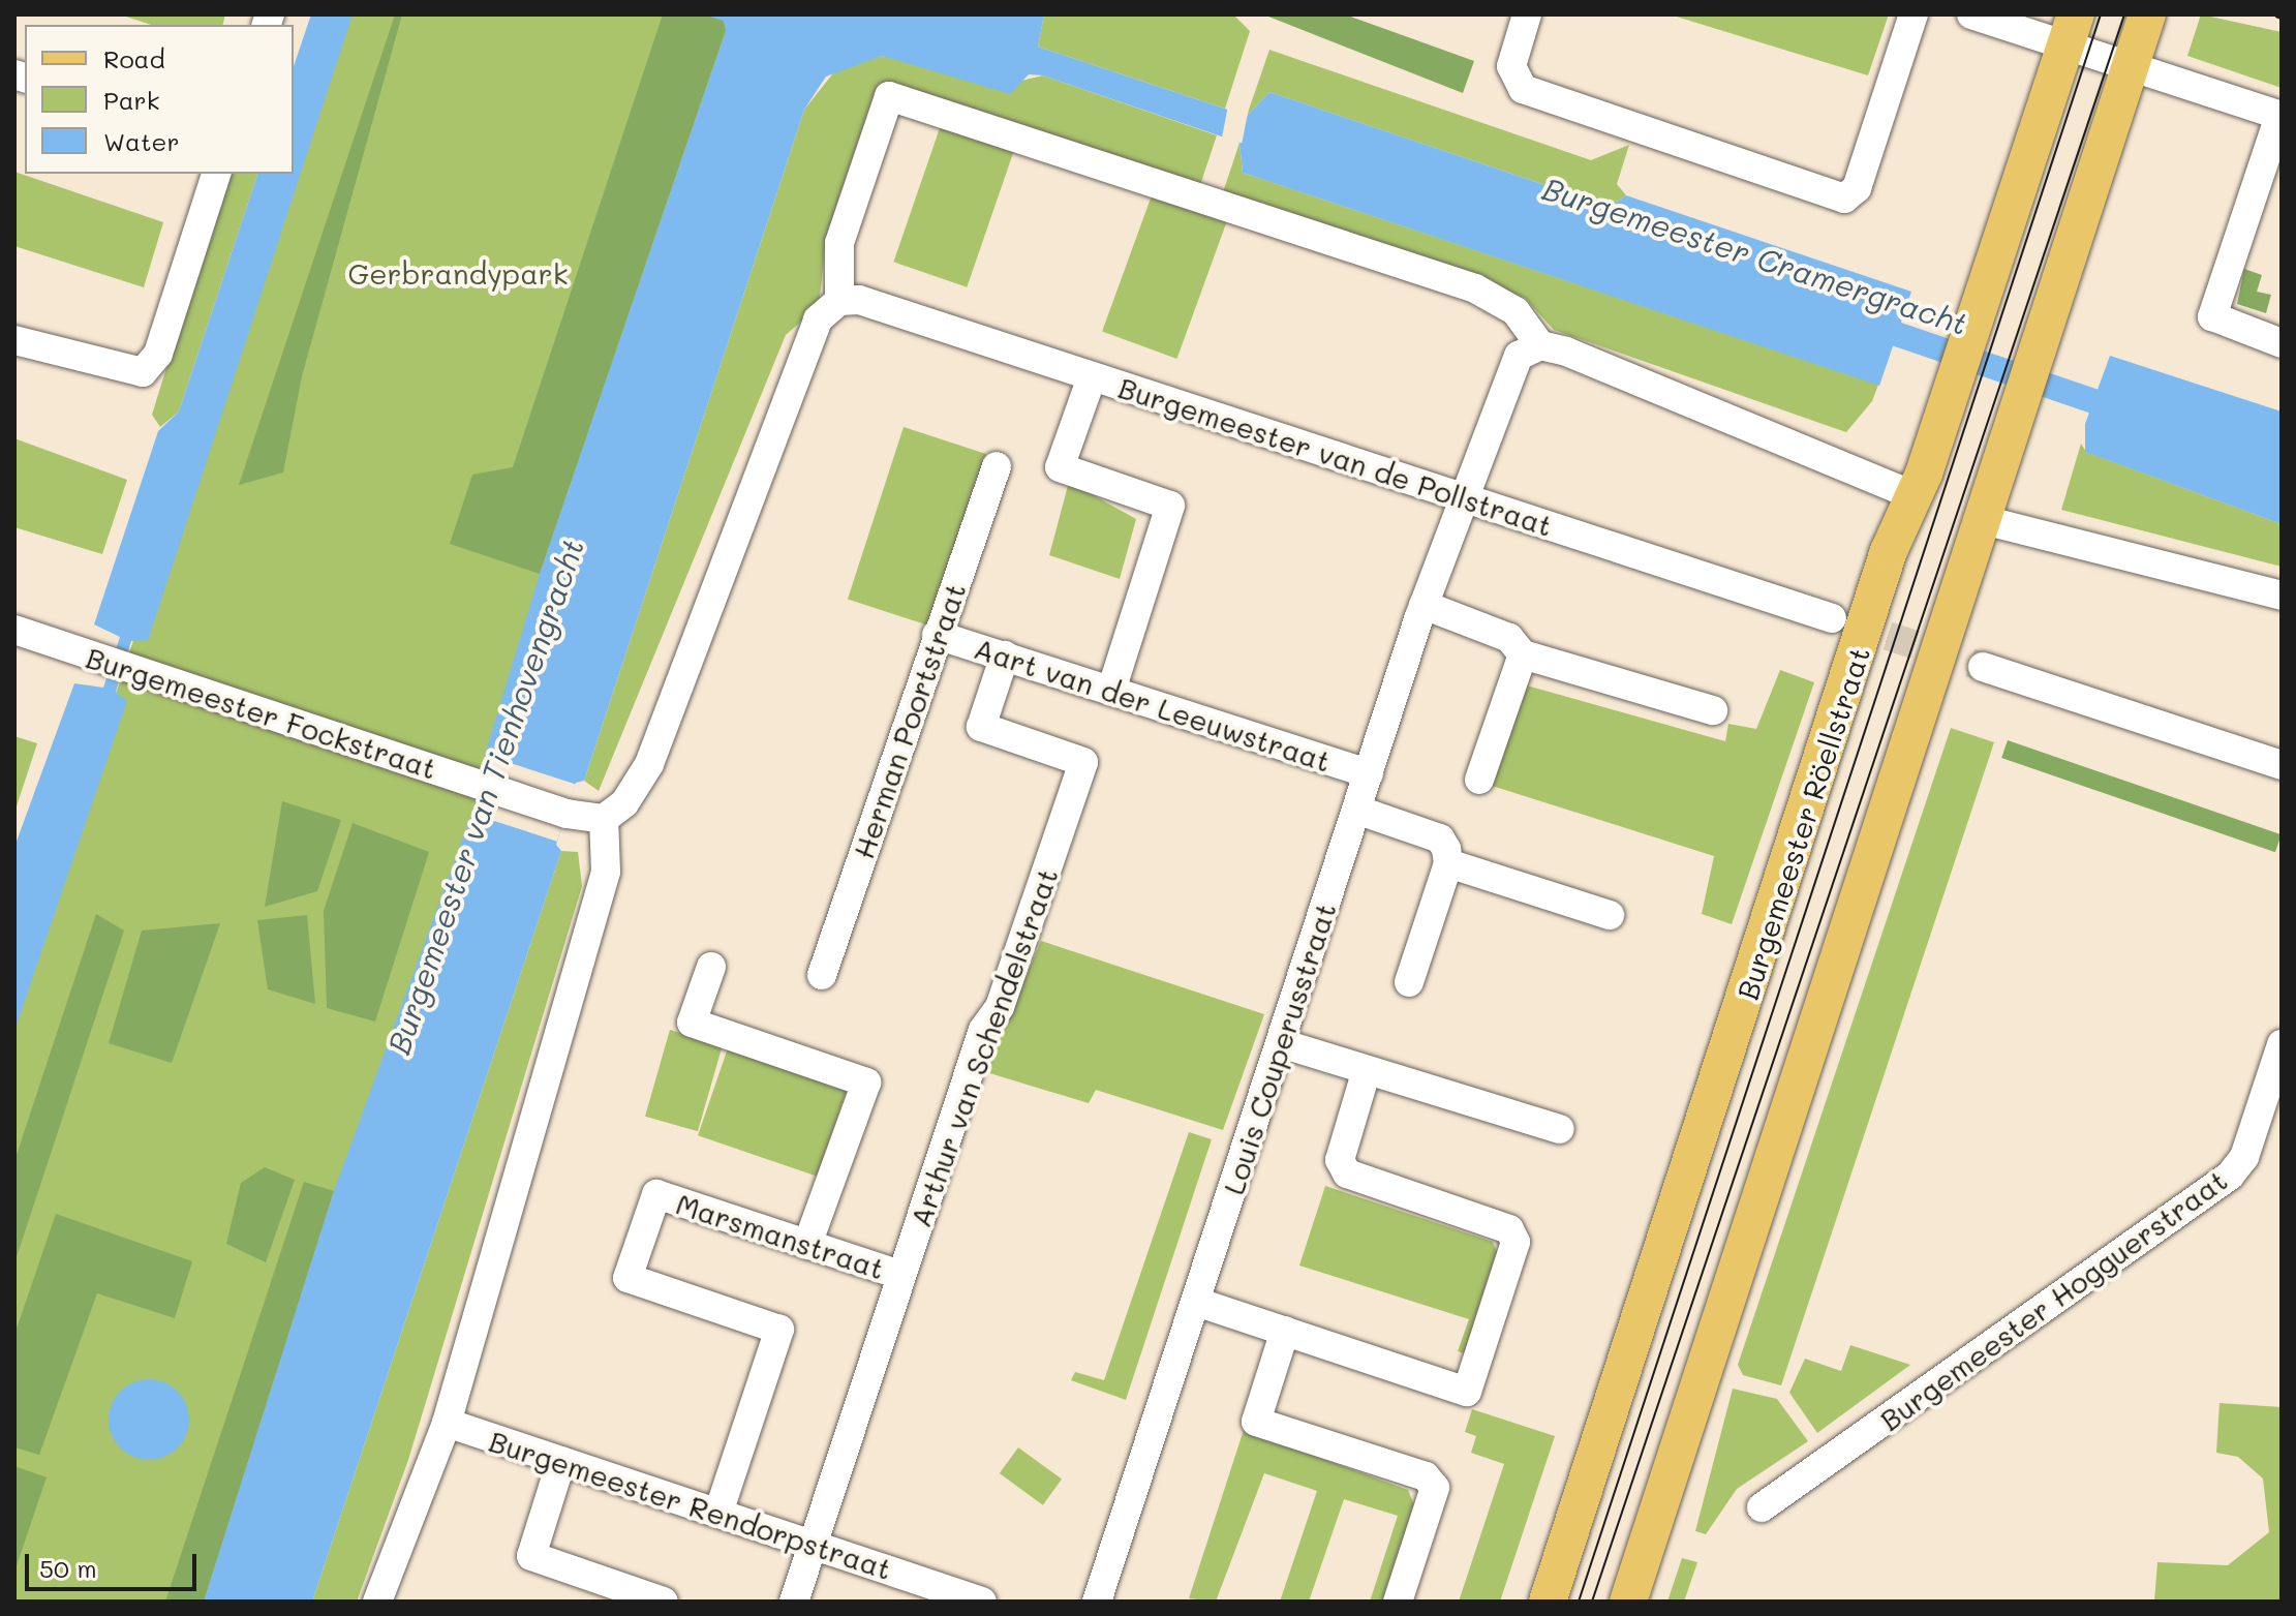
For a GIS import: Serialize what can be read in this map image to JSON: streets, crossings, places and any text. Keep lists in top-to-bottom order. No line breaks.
{"streets":{"main road":["Burgemeester Röellstraat"],"street":["Burgemeester van de Pollstraat","Aart van der Leeuwstraat","Burgemeester Fockstraat","Herman Poortstraat","Arthur van Schendelstraat","Louis Couperusstraat","Marsmanstraat","Burgemeester Hogguerstraat","Burgemeester Rendorpstraat"]},"crossings":[["Burgemeester van de Pollstraat","Louis Couperusstraat"],["Aart van der Leeuwstraat","Herman Poortstraat"],["Aart van der Leeuwstraat","Arthur van Schendelstraat"],["Aart van der Leeuwstraat","Louis Couperusstraat"],["Arthur van Schendelstraat","Marsmanstraat"],["Arthur van Schendelstraat","Burgemeester Rendorpstraat"],["Marsmanstraat","Burgemeester Rendorpstraat"]],"water":["Burgemeester Cramergracht","Burgemeester van Tienhovengracht"],"parks":["Gerbrandypark"],"legend":["Road","Park","Water"],"scale_bar":"50 m"}
